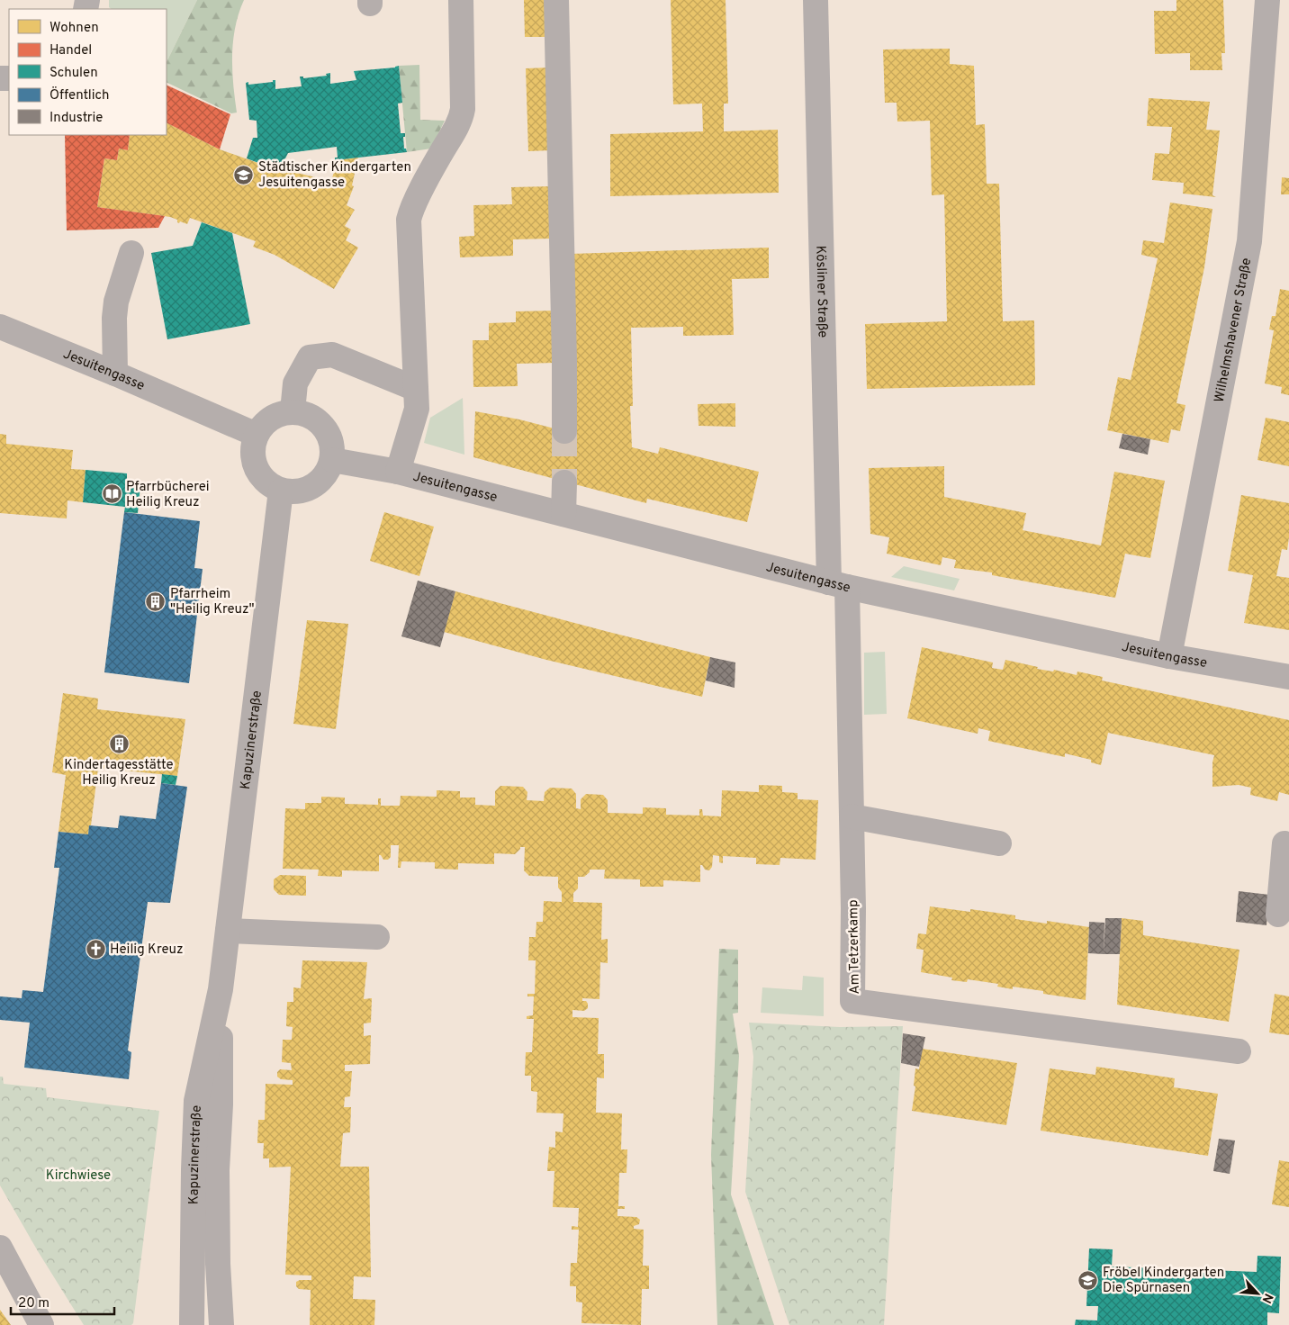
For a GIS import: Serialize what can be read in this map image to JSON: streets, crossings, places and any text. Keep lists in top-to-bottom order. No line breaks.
{"streets":{"street":["Kösliner Straße","Wilhelmshavener Straße","Jesuitengasse","Kapuzinerstraße","Am Tetzerkamp"]},"crossings":[["Kösliner Straße","Jesuitengasse"],["Kösliner Straße","Am Tetzerkamp"],["Wilhelmshavener Straße","Jesuitengasse"],["Jesuitengasse","Kapuzinerstraße"],["Jesuitengasse","Am Tetzerkamp"]],"parks":["Kirchwiese"],"places":{"school or university":["Städtischer Kindergarten Jesuitengasse","Fröbel Kindergarten Die Spürnasen"],"library":["Pfarrbücherei Heilig Kreuz"],"building":["Pfarrheim \"Heilig Kreuz\"","Kindertagesstätte Heilig Kreuz"],"church":["Heilig Kreuz"]},"legend":["Wohnen","Handel","Schulen","Öffentlich","Industrie"],"scale_bar":"20 m","north":"bottom right"}
